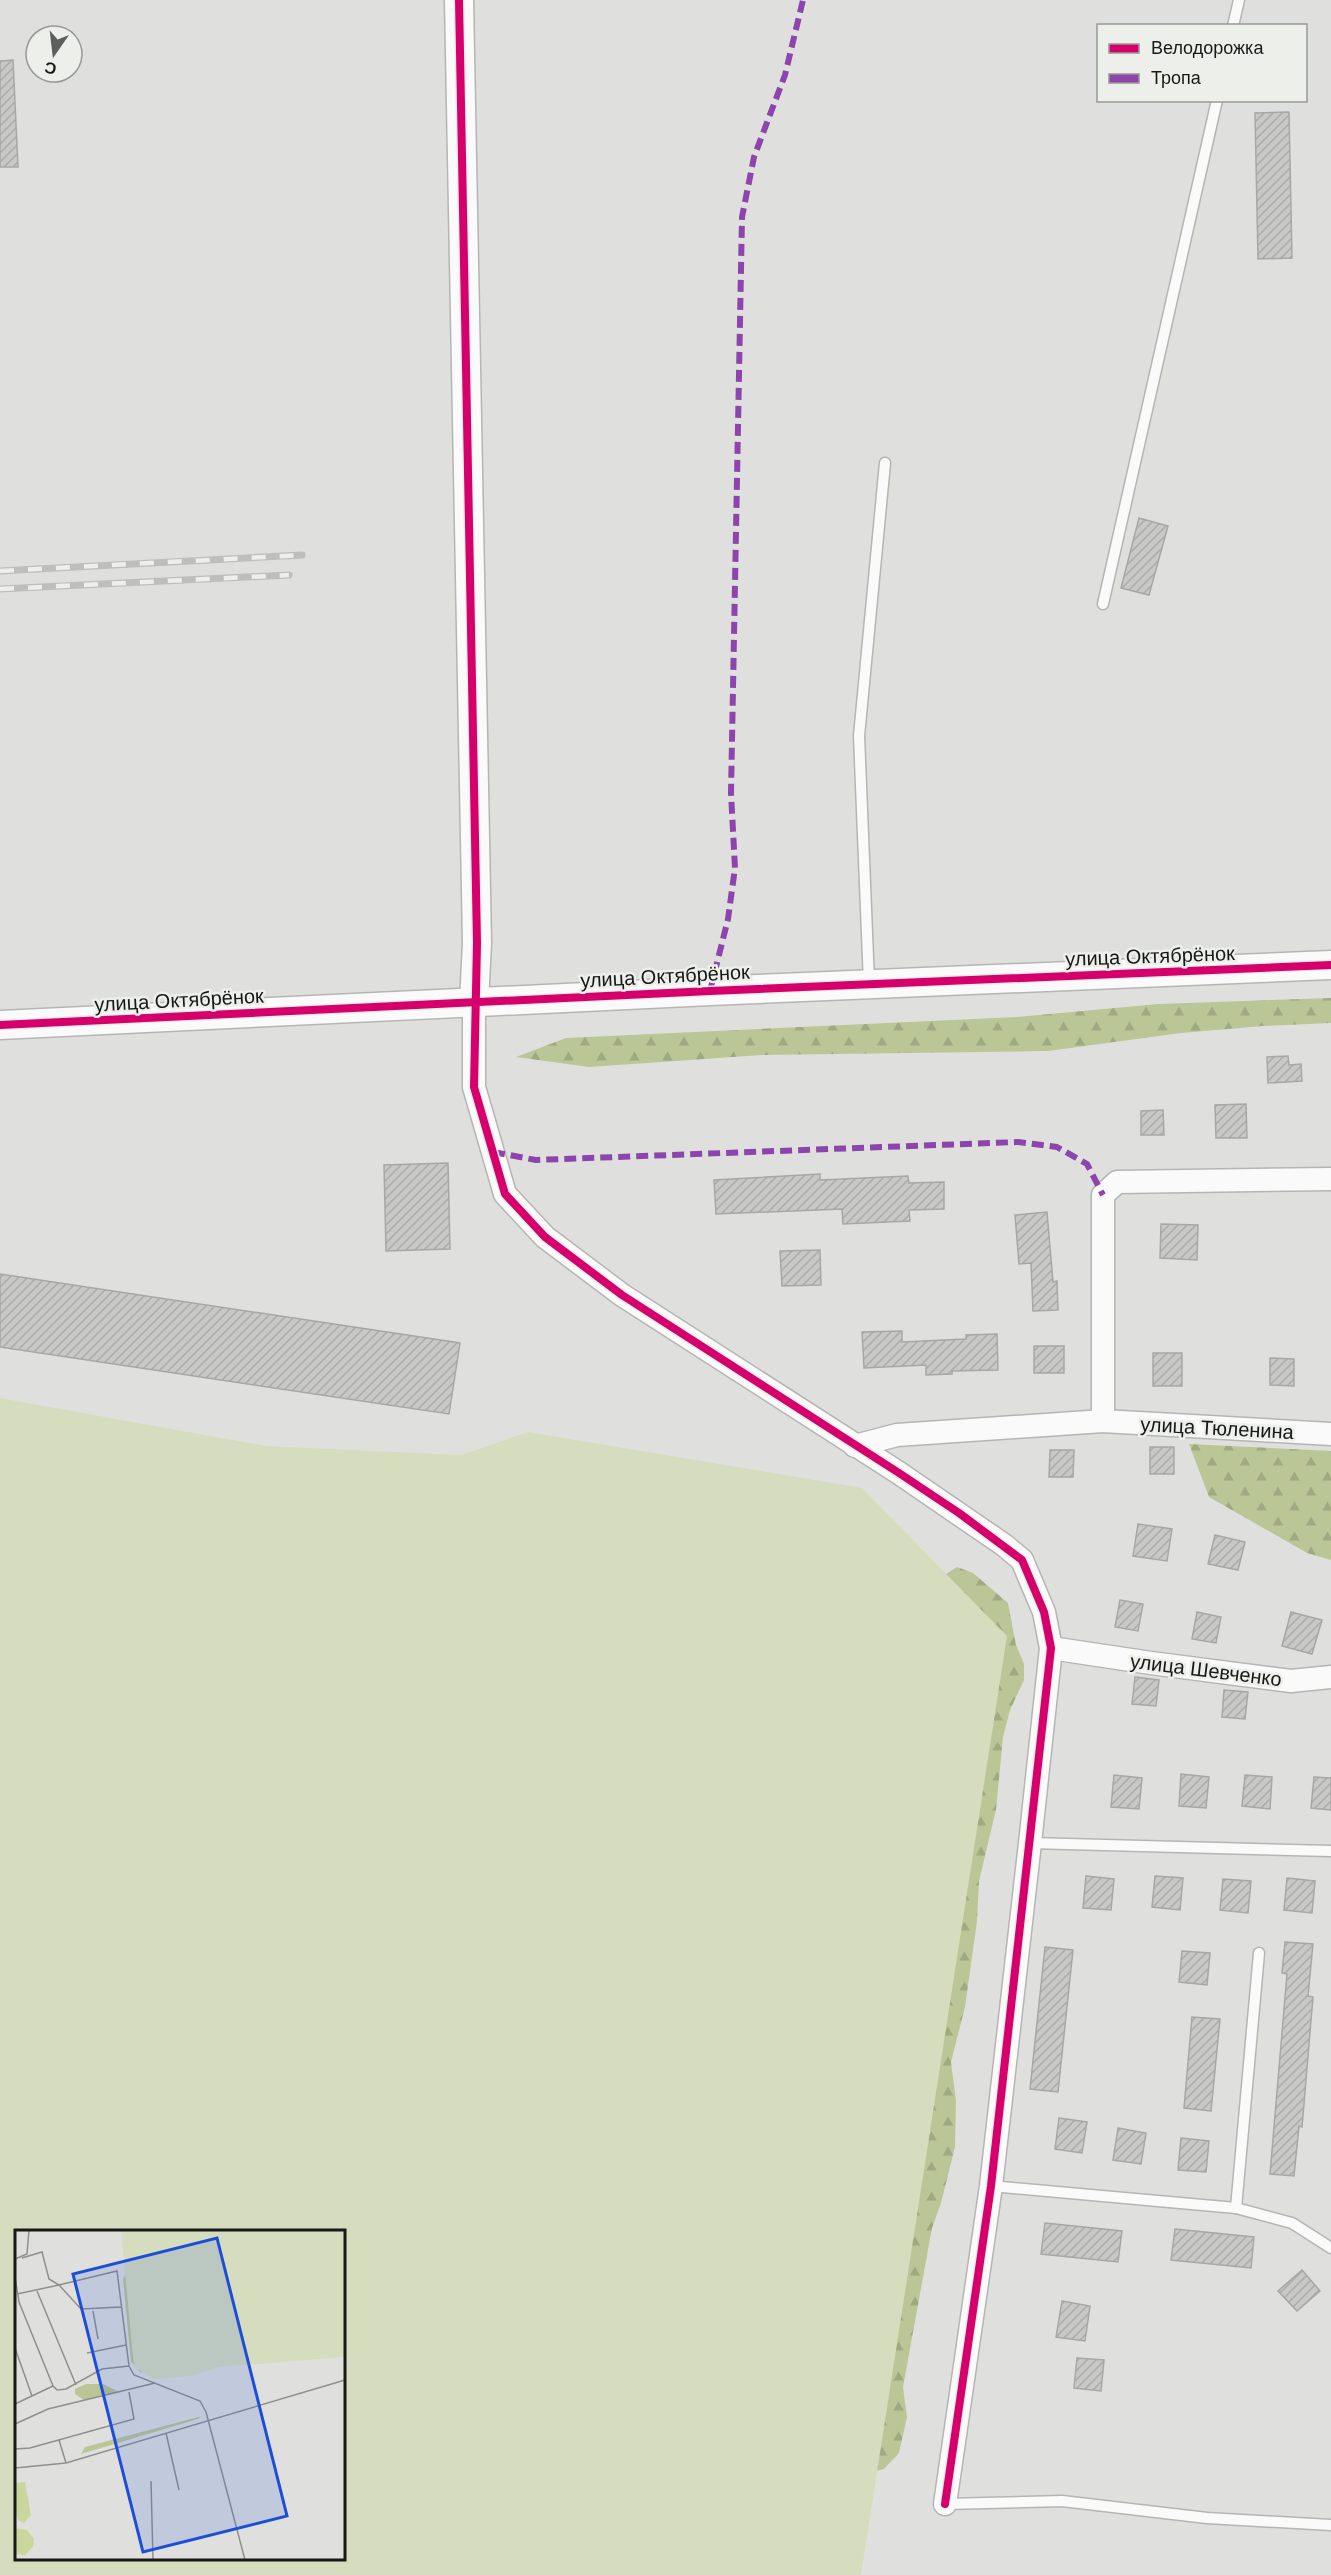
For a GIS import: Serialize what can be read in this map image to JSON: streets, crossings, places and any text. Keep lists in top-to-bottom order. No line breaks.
{"streets":{"street":["улица Октябрёнок","улица Тюленина","улица Шевченко"]},"legend":["Велодорожка","Тропа"],"north":"bottom"}
